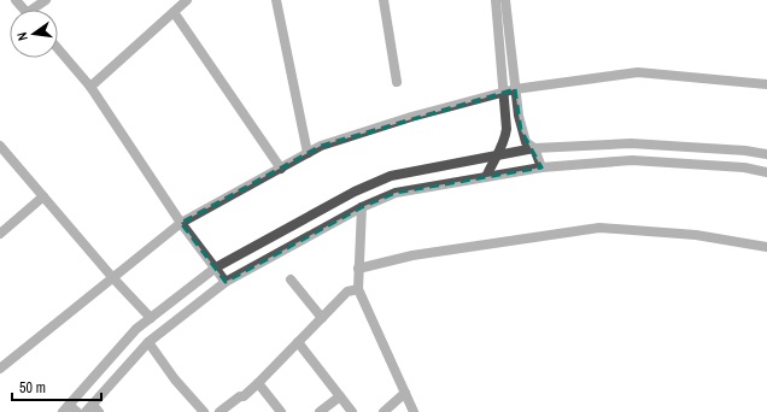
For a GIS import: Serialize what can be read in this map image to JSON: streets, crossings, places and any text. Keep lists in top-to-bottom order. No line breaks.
{"scale_bar":"50 m","north":"left"}
